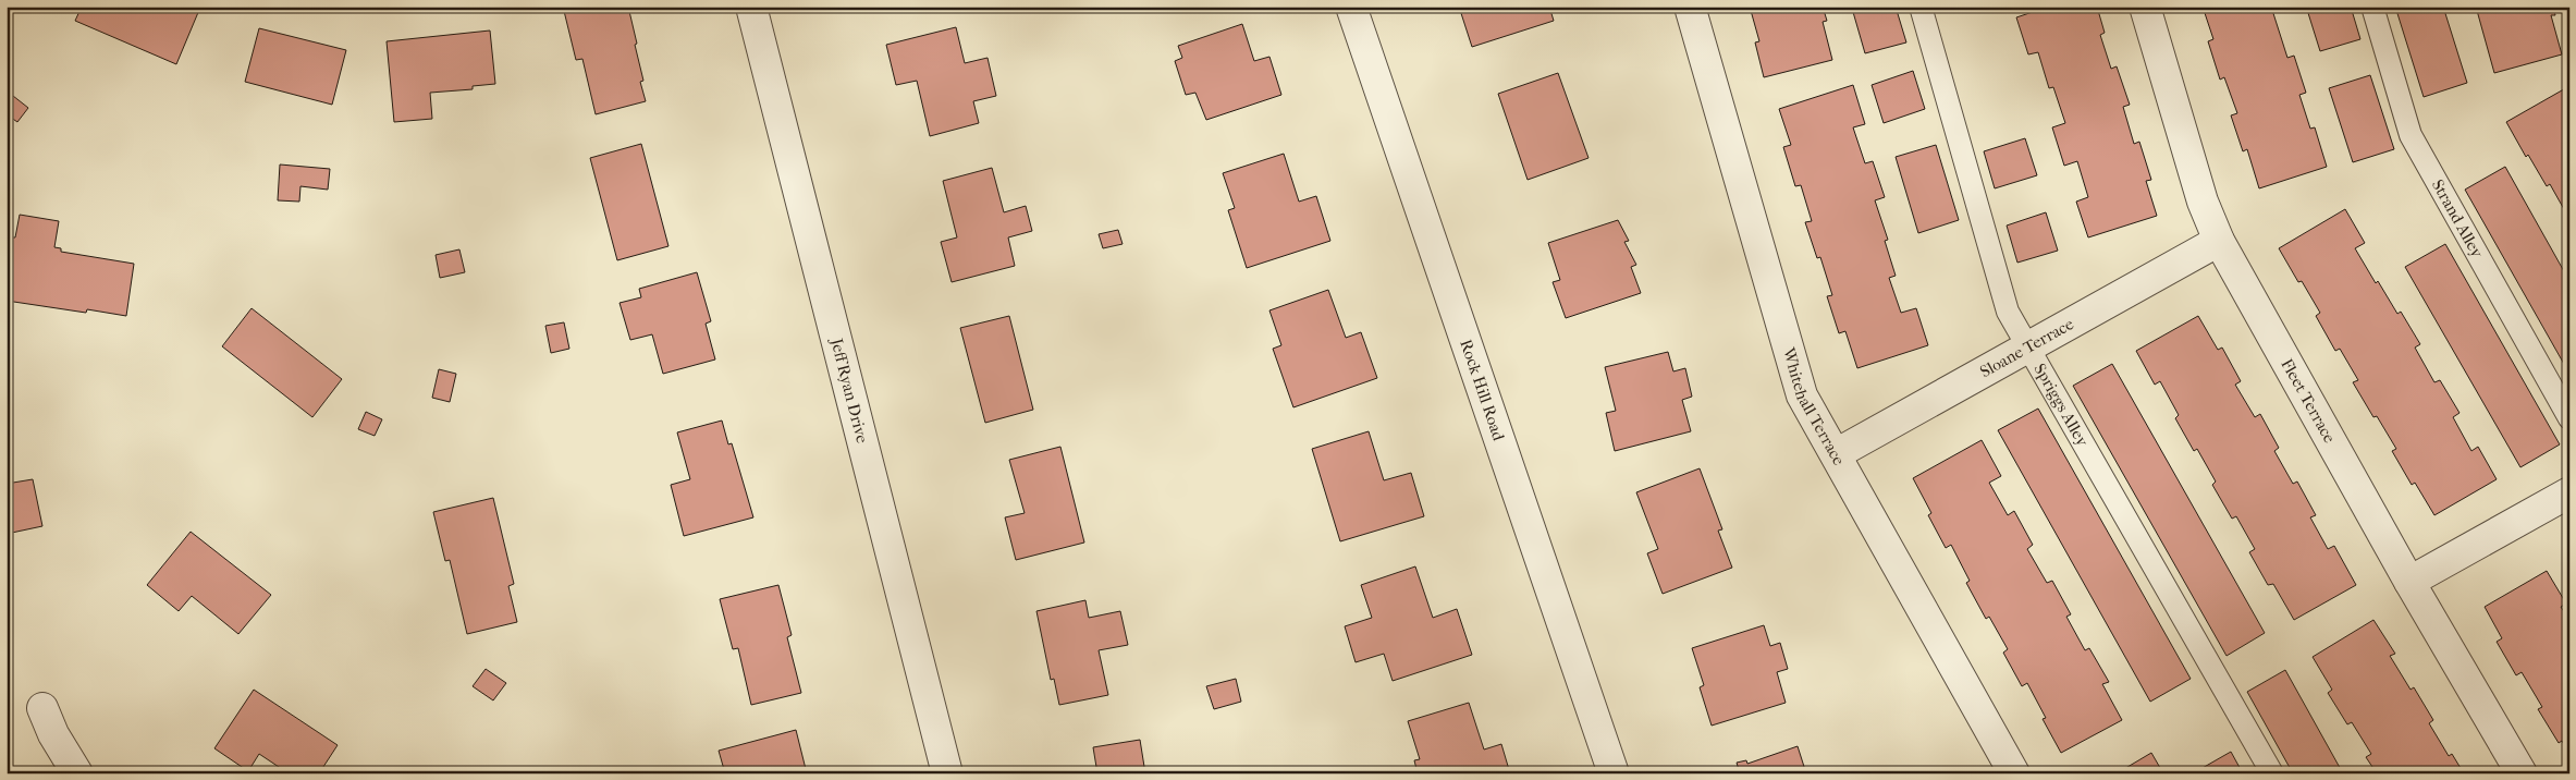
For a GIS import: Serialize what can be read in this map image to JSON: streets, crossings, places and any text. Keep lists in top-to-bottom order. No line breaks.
{"streets":{"street":["Sloane Terrace","Jeff Ryan Drive","Rock Hill Road","Fleet Terrace","Whitehall Terrace"],"lane":["Strand Alley","Spriggs Alley"]},"crossings":[["Sloane Terrace","Fleet Terrace"],["Sloane Terrace","Whitehall Terrace"],["Sloane Terrace","Spriggs Alley"]]}
